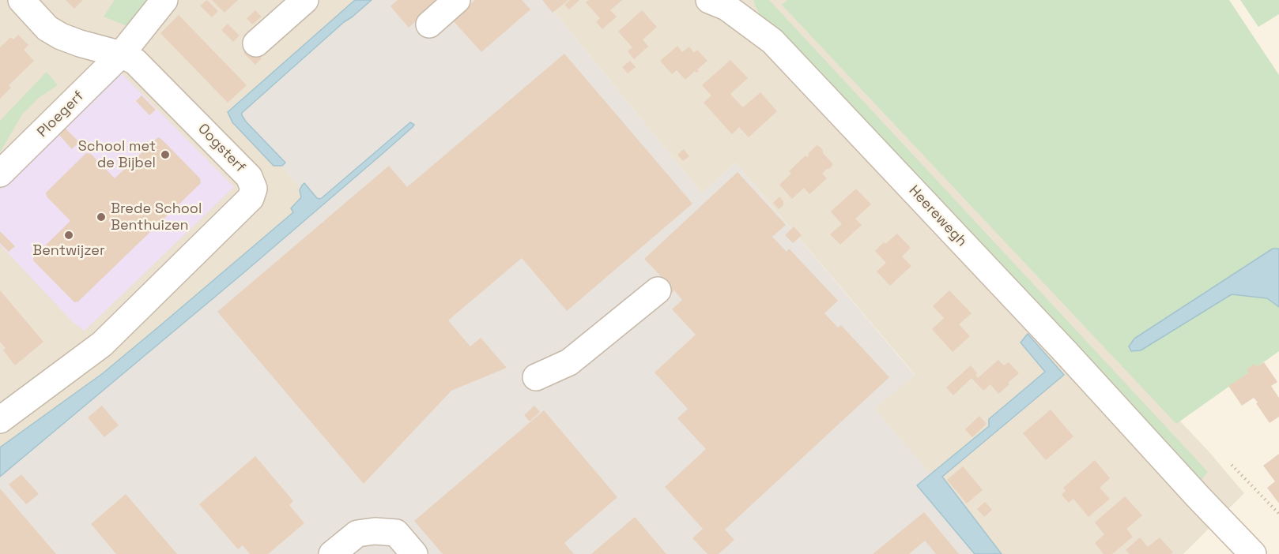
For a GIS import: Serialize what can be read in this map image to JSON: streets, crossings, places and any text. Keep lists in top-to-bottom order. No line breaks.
{"streets":{"street":["Ploegerf","Oogsterf","Heerewegh"]},"crossings":[["Ploegerf","Oogsterf"]],"places":["School met de Bijbel","Brede School Benthuizen","Bentwijzer"]}
